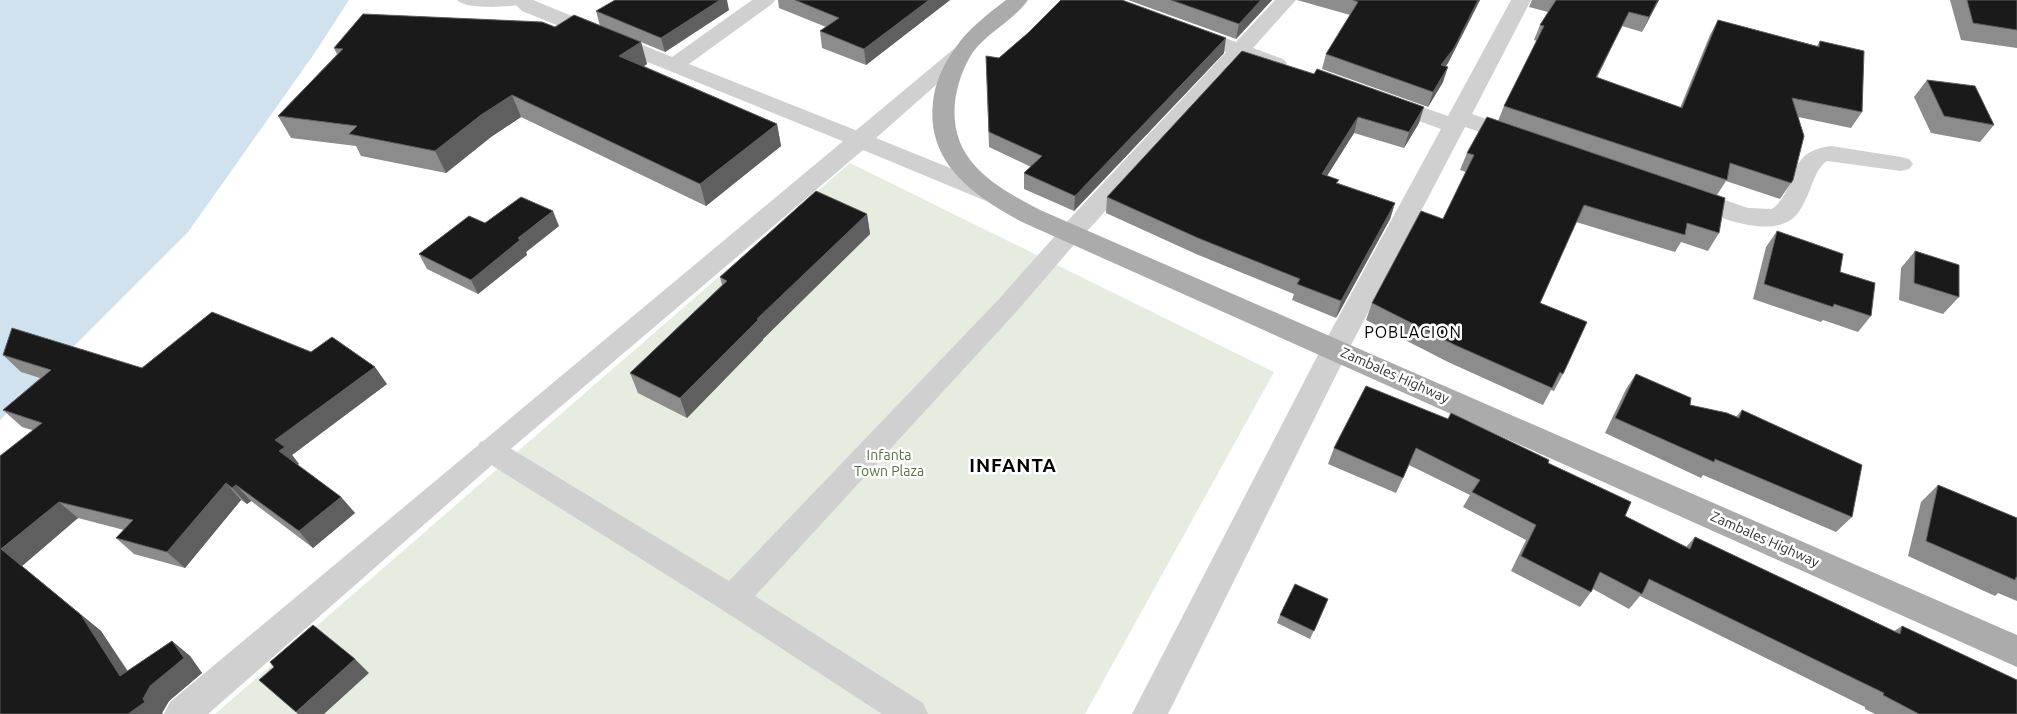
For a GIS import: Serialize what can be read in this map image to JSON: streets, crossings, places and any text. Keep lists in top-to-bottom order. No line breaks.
{"streets":{"main road":["Zambales Highway"]},"districts":["POBLACION","INFANTA"],"parks":["Infanta Town Plaza"]}
